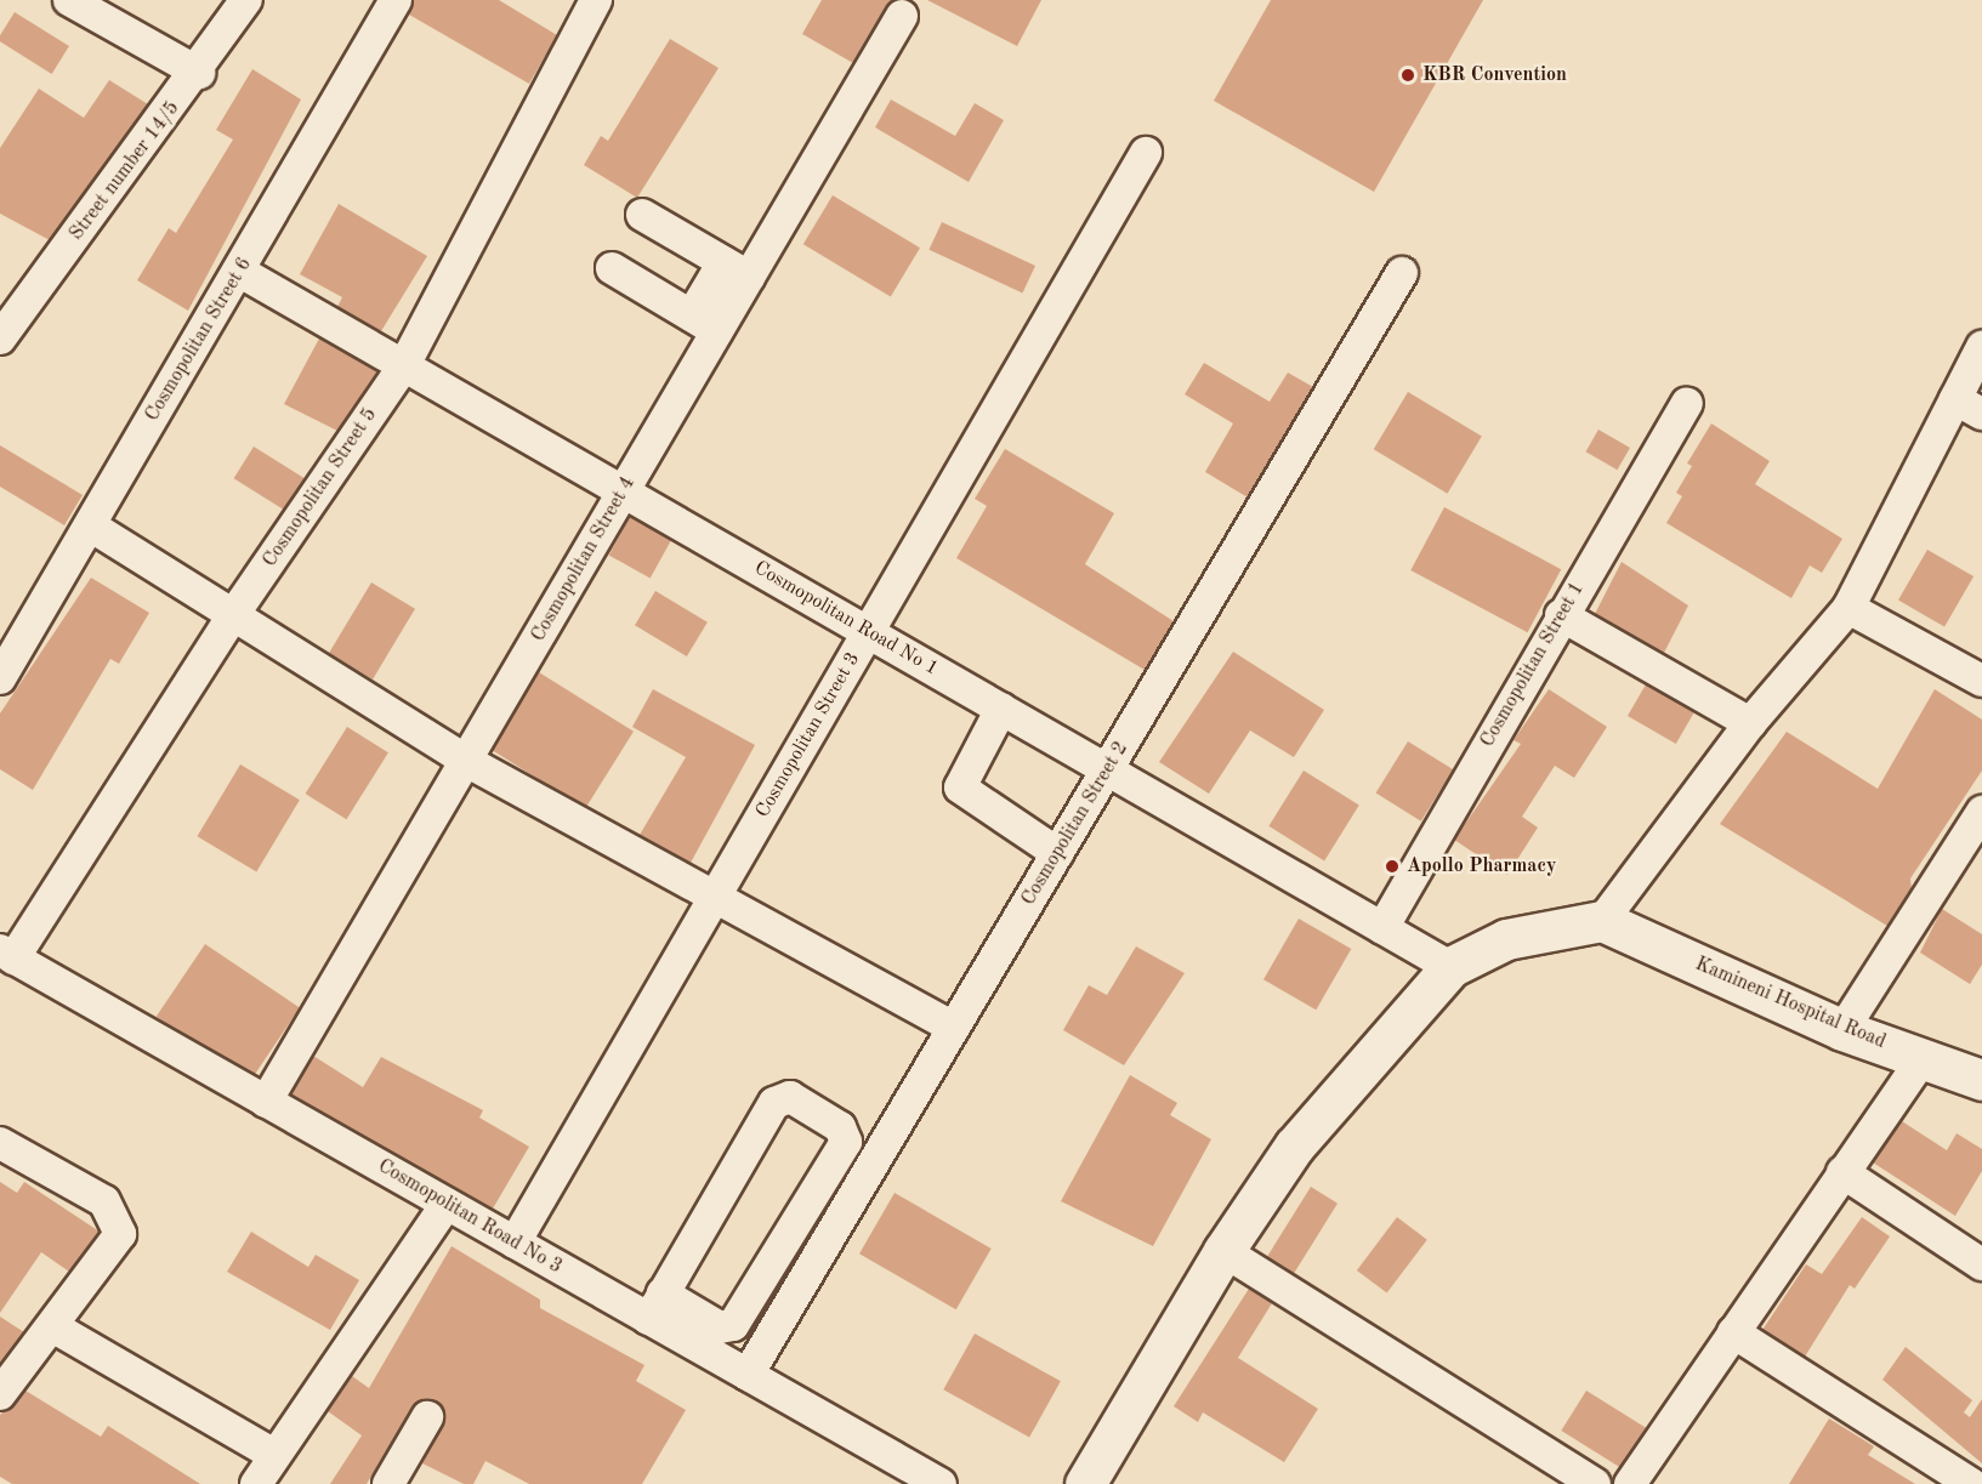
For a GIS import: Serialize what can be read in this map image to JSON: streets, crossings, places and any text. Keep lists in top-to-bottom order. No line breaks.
{"streets":{"street":["Street number 14/5","Cosmopolitan Street 6","Cosmopolitan Street 5","Cosmopolitan Street 4","Cosmopolitan Road No 1","Cosmopolitan Street 1","Cosmopolitan Street 3","Cosmopolitan Street 2","Kamineni Hospital Road","Cosmopolitan Road No 3"]},"crossings":[["Cosmopolitan Street 6","Cosmopolitan Road No 1"],["Cosmopolitan Street 5","Cosmopolitan Road No 1"],["Cosmopolitan Street 5","Cosmopolitan Road No 3"],["Cosmopolitan Street 4","Cosmopolitan Road No 1"],["Cosmopolitan Street 4","Cosmopolitan Road No 3"],["Cosmopolitan Road No 1","Cosmopolitan Street 1"],["Cosmopolitan Road No 1","Cosmopolitan Street 3"],["Cosmopolitan Road No 1","Cosmopolitan Street 2"],["Cosmopolitan Street 3","Cosmopolitan Road No 3"],["Cosmopolitan Street 2","Cosmopolitan Road No 3"]],"places":["KBR Convention","Apollo Pharmacy"]}
